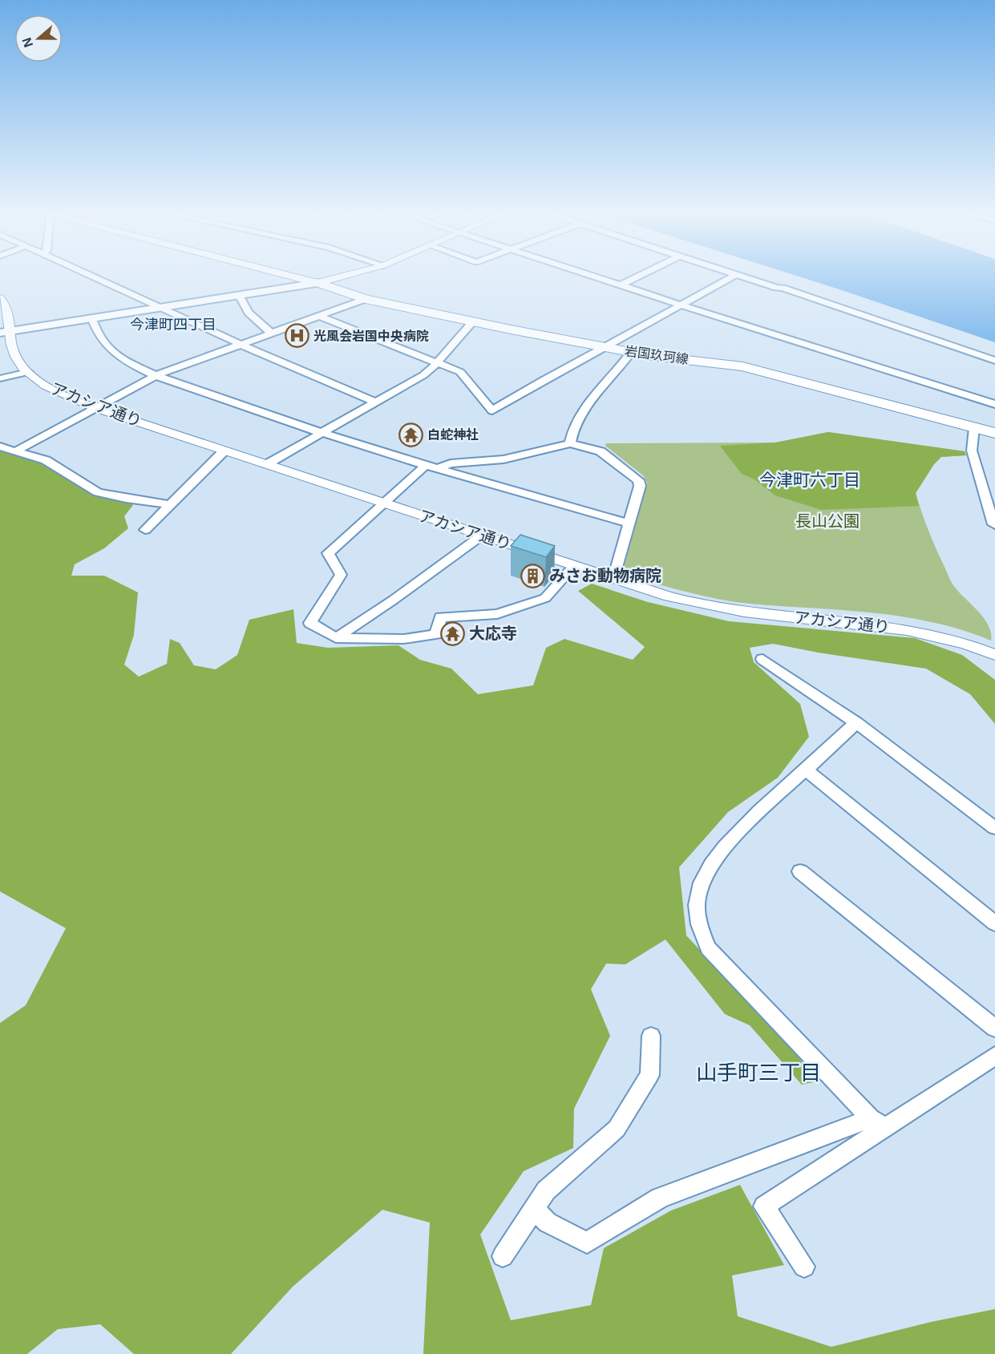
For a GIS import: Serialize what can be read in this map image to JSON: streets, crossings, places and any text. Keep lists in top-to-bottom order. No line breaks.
{"streets":{"main road":["岩国玖珂線"],"street":["アカシア通り"]},"districts":["今津町四丁目","今津町六丁目","山手町三丁目"],"parks":["長山公園"],"places":{"hospital":["光風会岩国中央病院"],"temple":["白蛇神社","大応寺"],"building":["みさお動物病院"]},"north":"left"}
